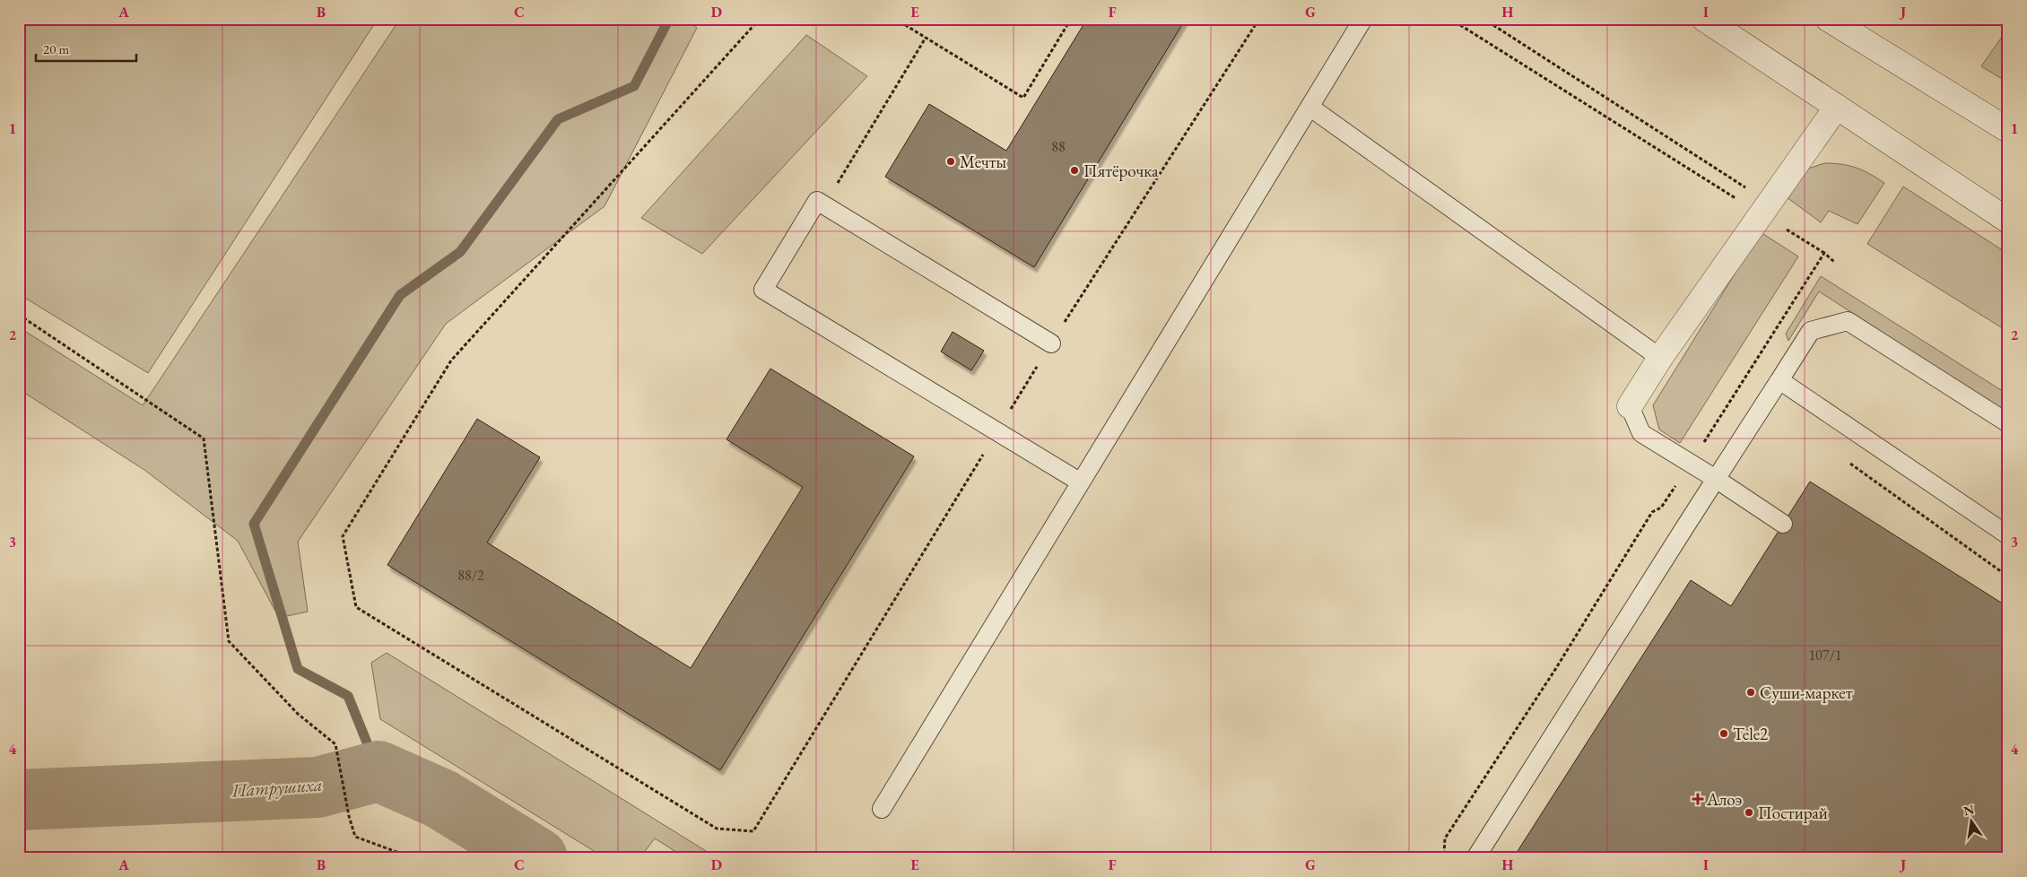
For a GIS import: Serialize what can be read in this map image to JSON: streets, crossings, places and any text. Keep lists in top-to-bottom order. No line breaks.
{"water":["Патрушиха"],"places":{"other":["Мечты","Пятёрочка","Суши-маркет","Tele2","Постирай"],"health":["Алоэ"]},"house_numbers":["88","88/2","107/1"],"scale_bar":"20 m","north":"top","grid":{"columns":["A","B","C","D","E","F","G","H","I","J"],"rows":["1","2","3","4"]}}
